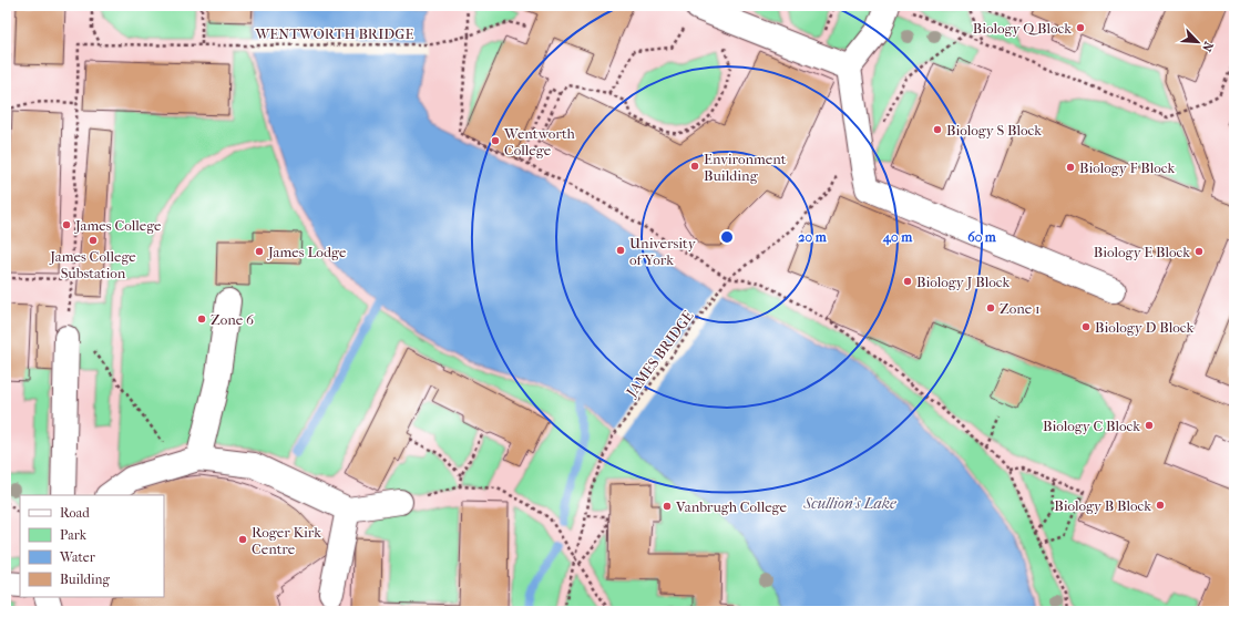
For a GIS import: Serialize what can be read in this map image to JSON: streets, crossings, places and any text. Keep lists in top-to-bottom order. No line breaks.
{"streets":{"path":["WENTWORTH BRIDGE","JAMES BRIDGE"]},"water":["Scullion's Lake"],"places":["Biology Q Block","Biology S Block","Wentworth College","Environment Building","Biology F Block","James College","James College Substation","University of York","James Lodge","Biology E Block","Biology J Block","Zone 1","Zone 6","Biology D Block","Biology C Block","Biology B Block","Vanbrugh College","Roger Kirk Centre"],"legend":["Road","Park","Water","Building"],"north":"bottom right","rings":["20 m","40 m","60 m"]}
